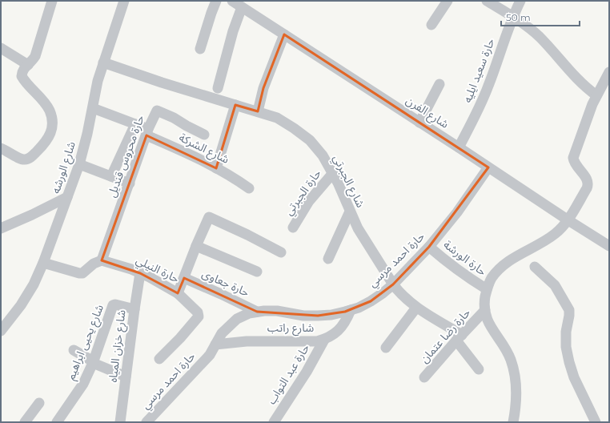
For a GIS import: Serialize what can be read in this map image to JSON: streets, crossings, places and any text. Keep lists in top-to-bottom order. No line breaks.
{"streets":{"street":["حارة سعيد ايليه","شارع الفرن","شارع الشركة","حارة محروس قنديل","شارع الورشه","شارع الجبرتي","حارة الجبرتي","حارة الورشة","حارة احمد مرسي","حارة النيلي","حارة جعاوى","شارع راتب","حارة رضا عتمان","شارع يحيى ابراهيم","شارع خزان المياه","حارة عبد التواب"]},"crossings":[["حارة سعيد ايليه","شارع الفرن"],["شارع الفرن","حارة احمد مرسي"],["شارع الشركة","حارة محروس قنديل"],["شارع الشركة","شارع الورشه"],["حارة محروس قنديل","حارة النيلي"],["شارع الورشه","شارع الجبرتي"],["شارع الجبرتي","حارة الجبرتي"],["شارع الجبرتي","حارة احمد مرسي"],["شارع الجبرتي","حارة رضا عتمان"],["حارة الورشة","حارة احمد مرسي"],["حارة احمد مرسي","حارة جعاوى"],["حارة احمد مرسي","شارع راتب"],["حارة النيلي","شارع خزان المياه"],["شارع راتب","حارة عبد التواب"],["شارع يحيى ابراهيم","شارع خزان المياه"]],"scale_bar":"50 m"}
